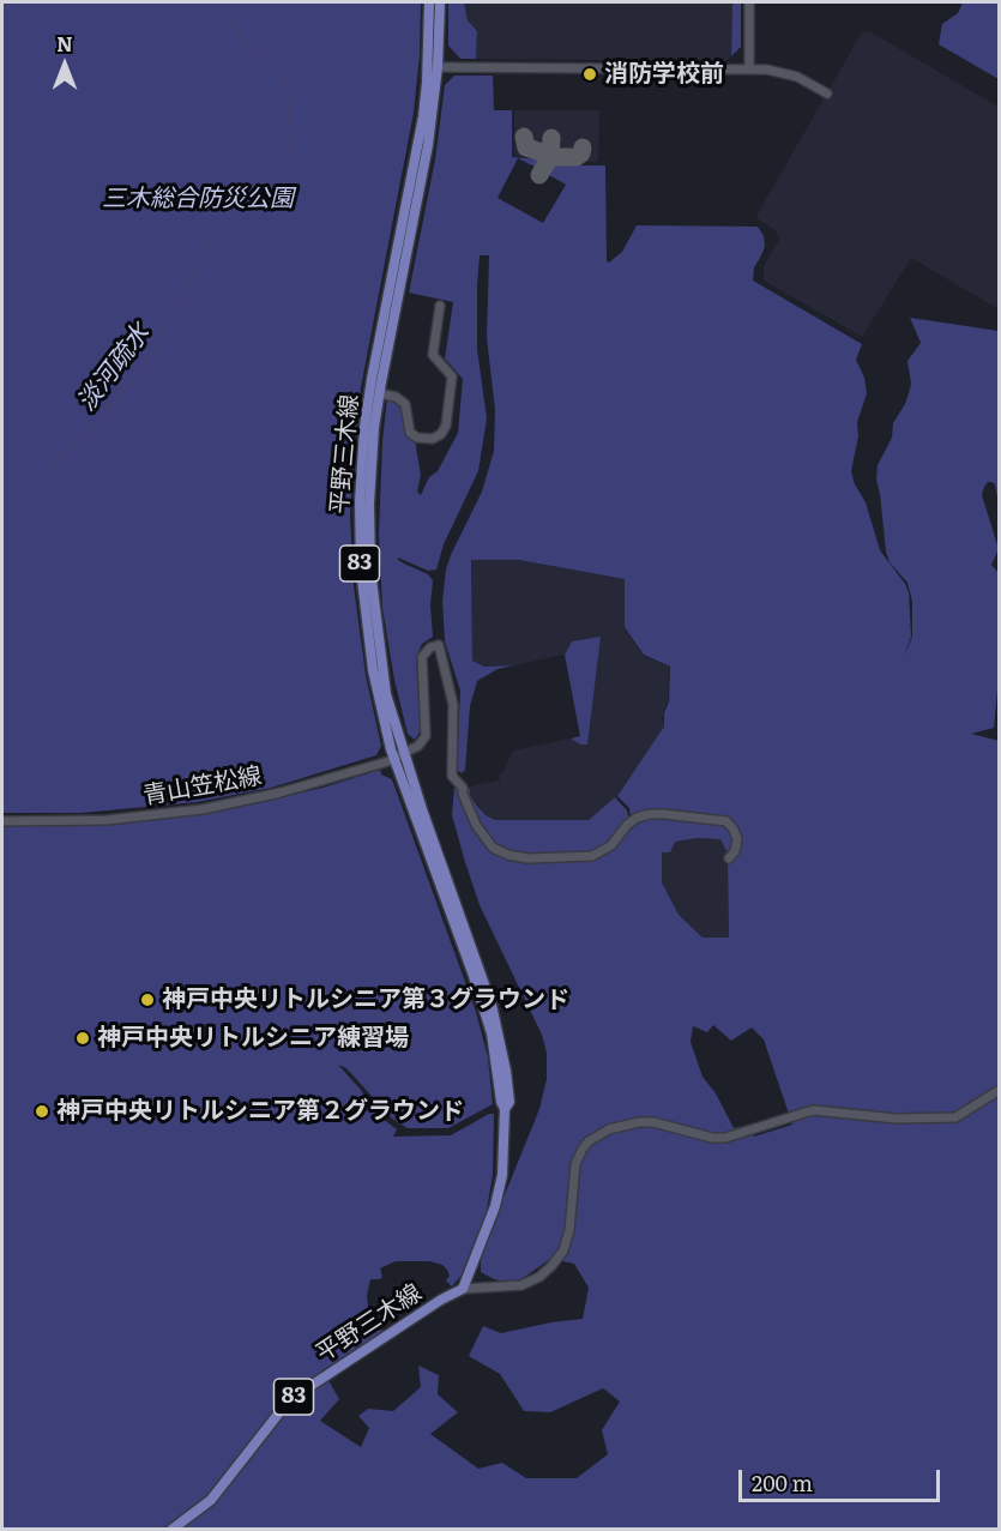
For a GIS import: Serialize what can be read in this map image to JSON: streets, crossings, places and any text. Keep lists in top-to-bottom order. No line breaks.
{"streets":{"main road":["平野三木線","83"],"street":["青山笠松線"]},"crossings":[["平野三木線","青山笠松線"]],"water":["淡河疏水"],"parks":["三木総合防災公園"],"places":["消防学校前","神戸中央リトルシニア第３グラウンド","神戸中央リトルシニア練習場","神戸中央リトルシニア第２グラウンド"],"scale_bar":"200 m","north":"top"}
